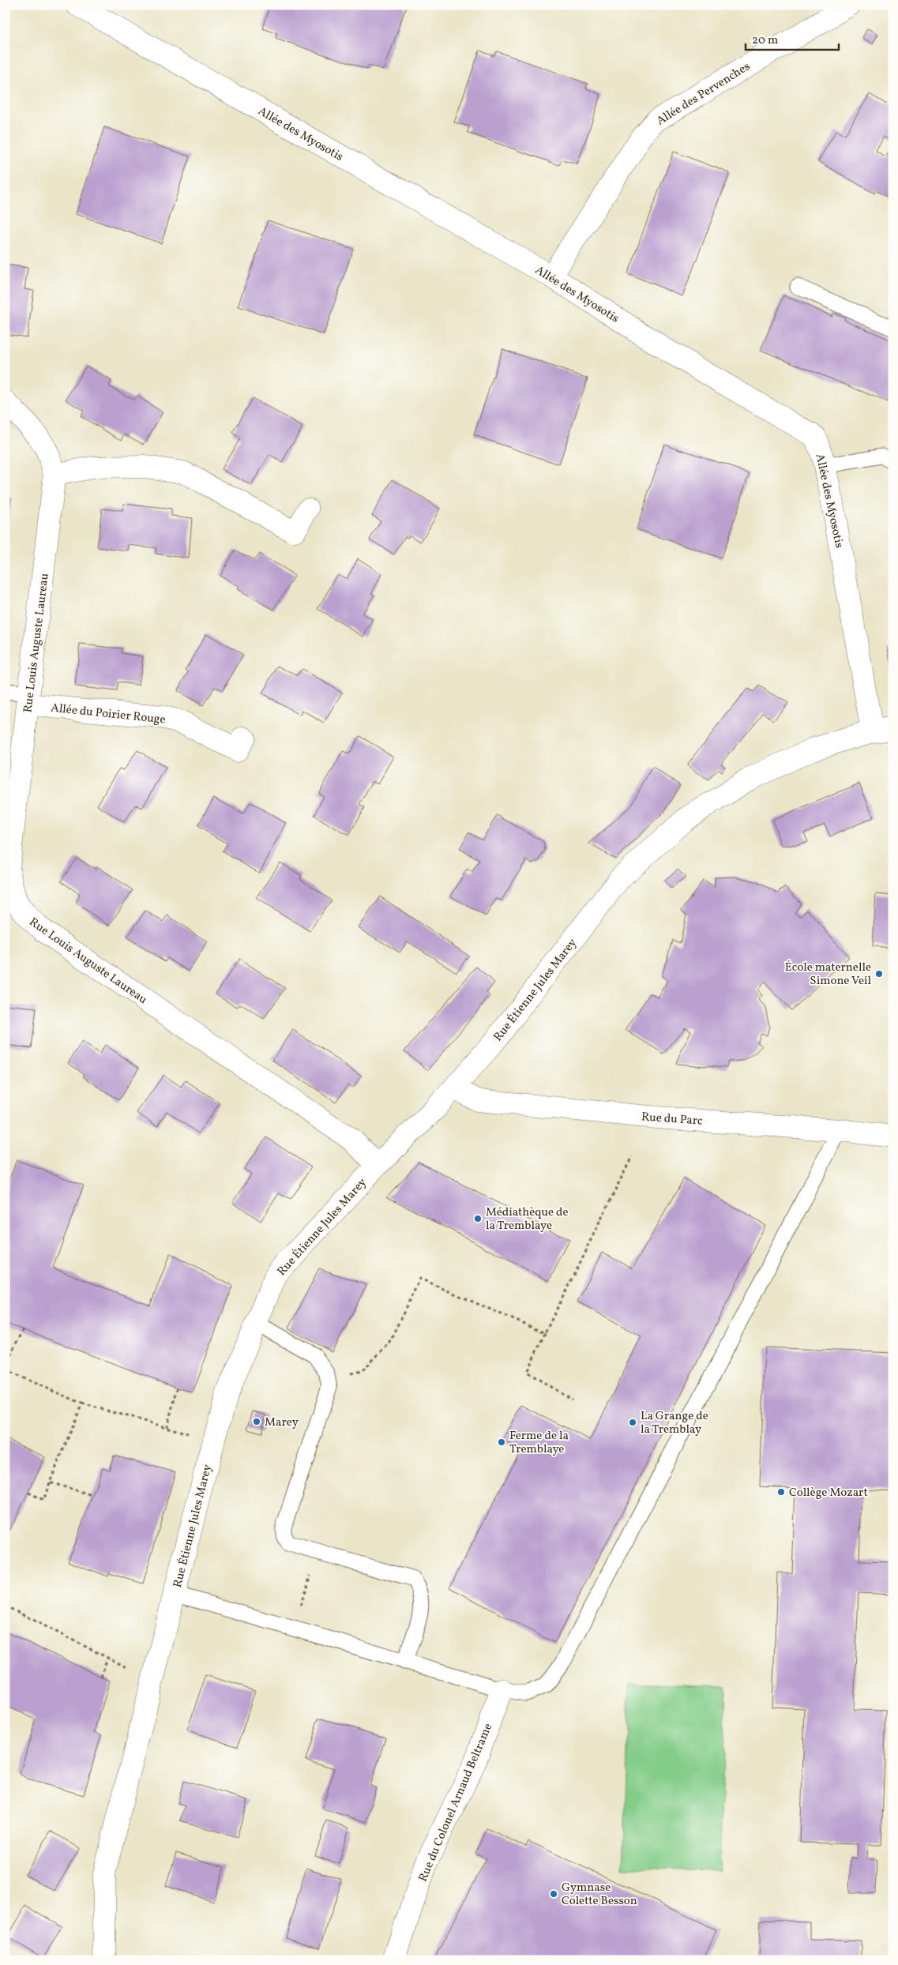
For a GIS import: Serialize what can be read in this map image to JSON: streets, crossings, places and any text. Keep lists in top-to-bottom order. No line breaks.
{"streets":{"street":["Allée des Pervenches","Allée des Myosotis","Rue Louis Auguste Laureau","Allée du Poirier Rouge","Rue Étienne Jules Marey","Rue du Parc","Rue du Colonel Arnaud Beltrame"]},"crossings":[["Allée des Pervenches","Allée des Myosotis"],["Allée des Myosotis","Rue Étienne Jules Marey"],["Rue Louis Auguste Laureau","Allée du Poirier Rouge"],["Rue Louis Auguste Laureau","Rue Étienne Jules Marey"],["Rue Étienne Jules Marey","Rue du Parc"]],"places":["École maternelle Simone Veil","Médiathèque de la Tremblaye","Marey","La Grange de la Tremblay","Ferme de la Tremblaye","Collège Mozart","Gymnase Colette Besson"],"scale_bar":"20 m"}
